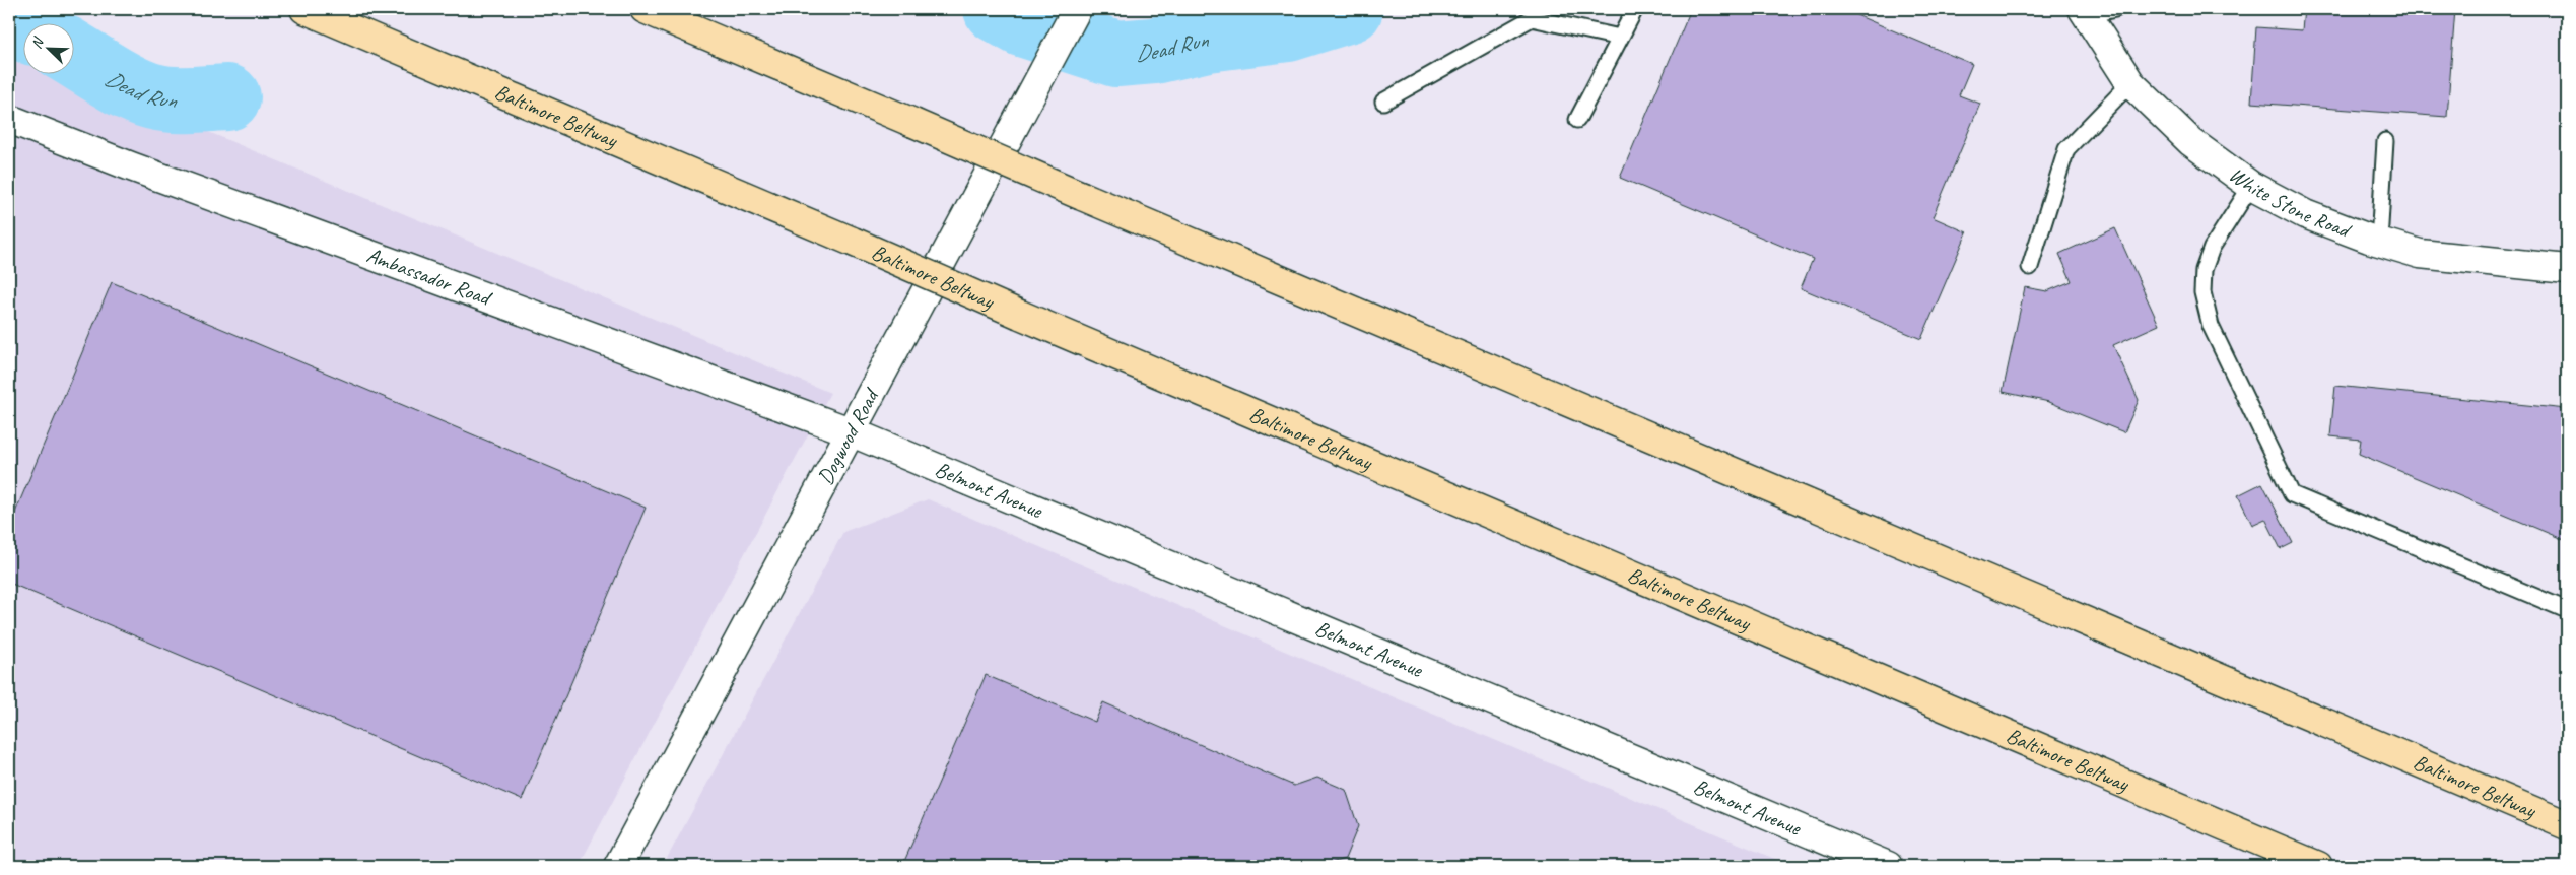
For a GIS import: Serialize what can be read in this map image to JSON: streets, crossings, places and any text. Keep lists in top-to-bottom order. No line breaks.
{"streets":{"highway":["Baltimore Beltway"],"street":["White Stone Road","Ambassador Road","Dogwood Road","Belmont Avenue"]},"crossings":[["Ambassador Road","Dogwood Road"],["Ambassador Road","Belmont Avenue"],["Dogwood Road","Belmont Avenue"]],"water":["Dead Run"],"north":"top left"}
